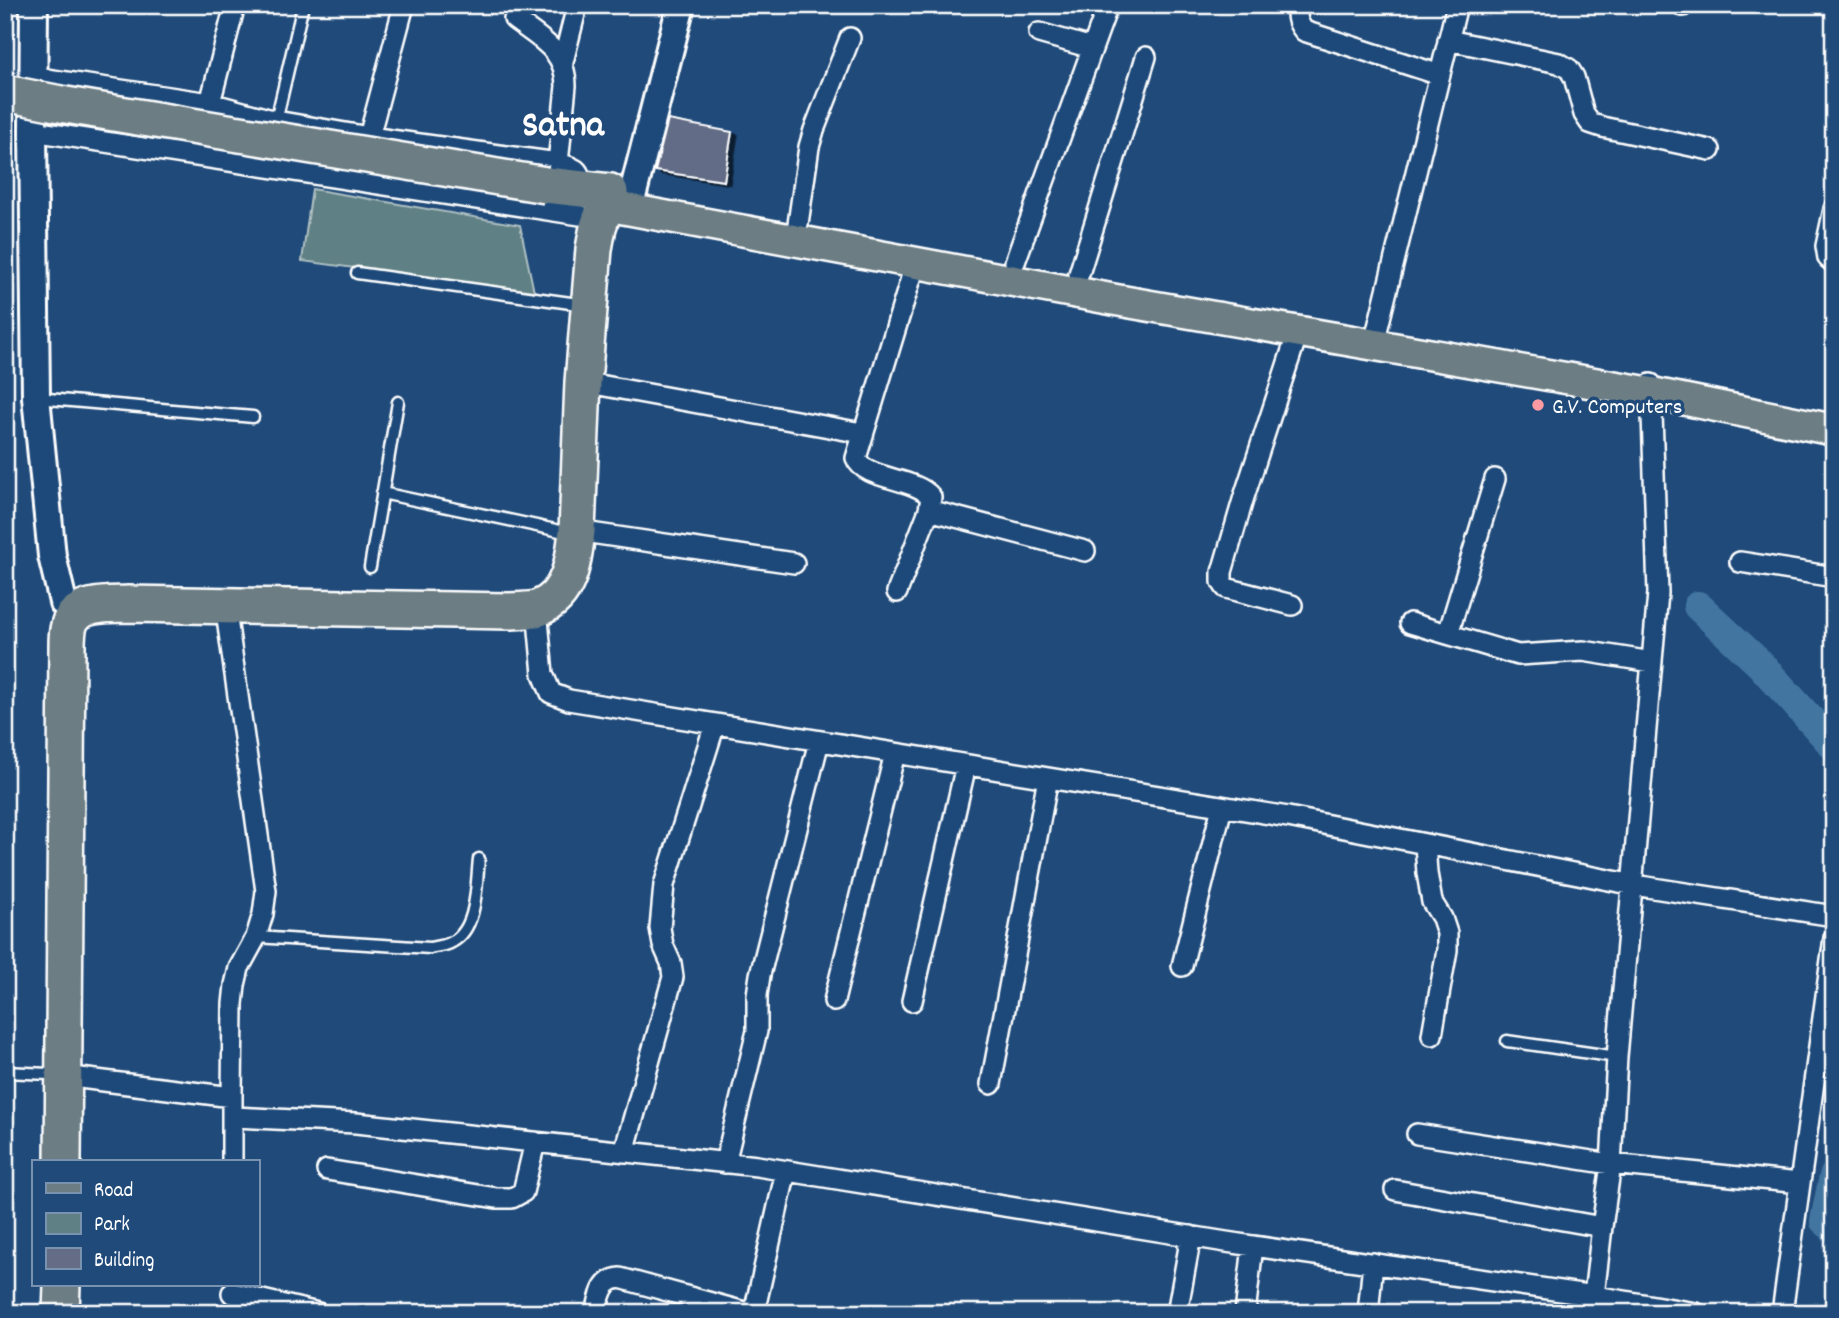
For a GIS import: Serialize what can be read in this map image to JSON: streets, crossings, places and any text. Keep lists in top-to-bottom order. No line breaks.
{"districts":["Satna"],"places":["G.V. Computers"],"legend":["Road","Park","Building"]}
